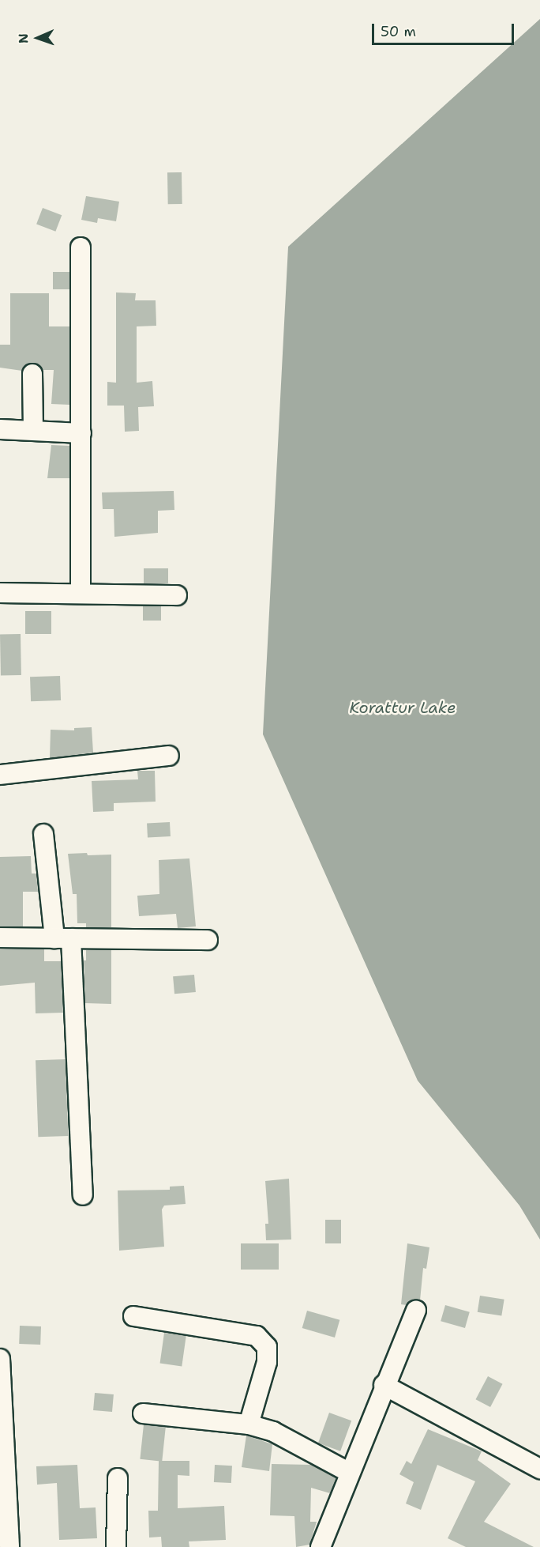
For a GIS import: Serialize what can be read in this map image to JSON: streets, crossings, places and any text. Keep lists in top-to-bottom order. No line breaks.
{"water":["Korattur Lake"],"scale_bar":"50 m","north":"left"}
